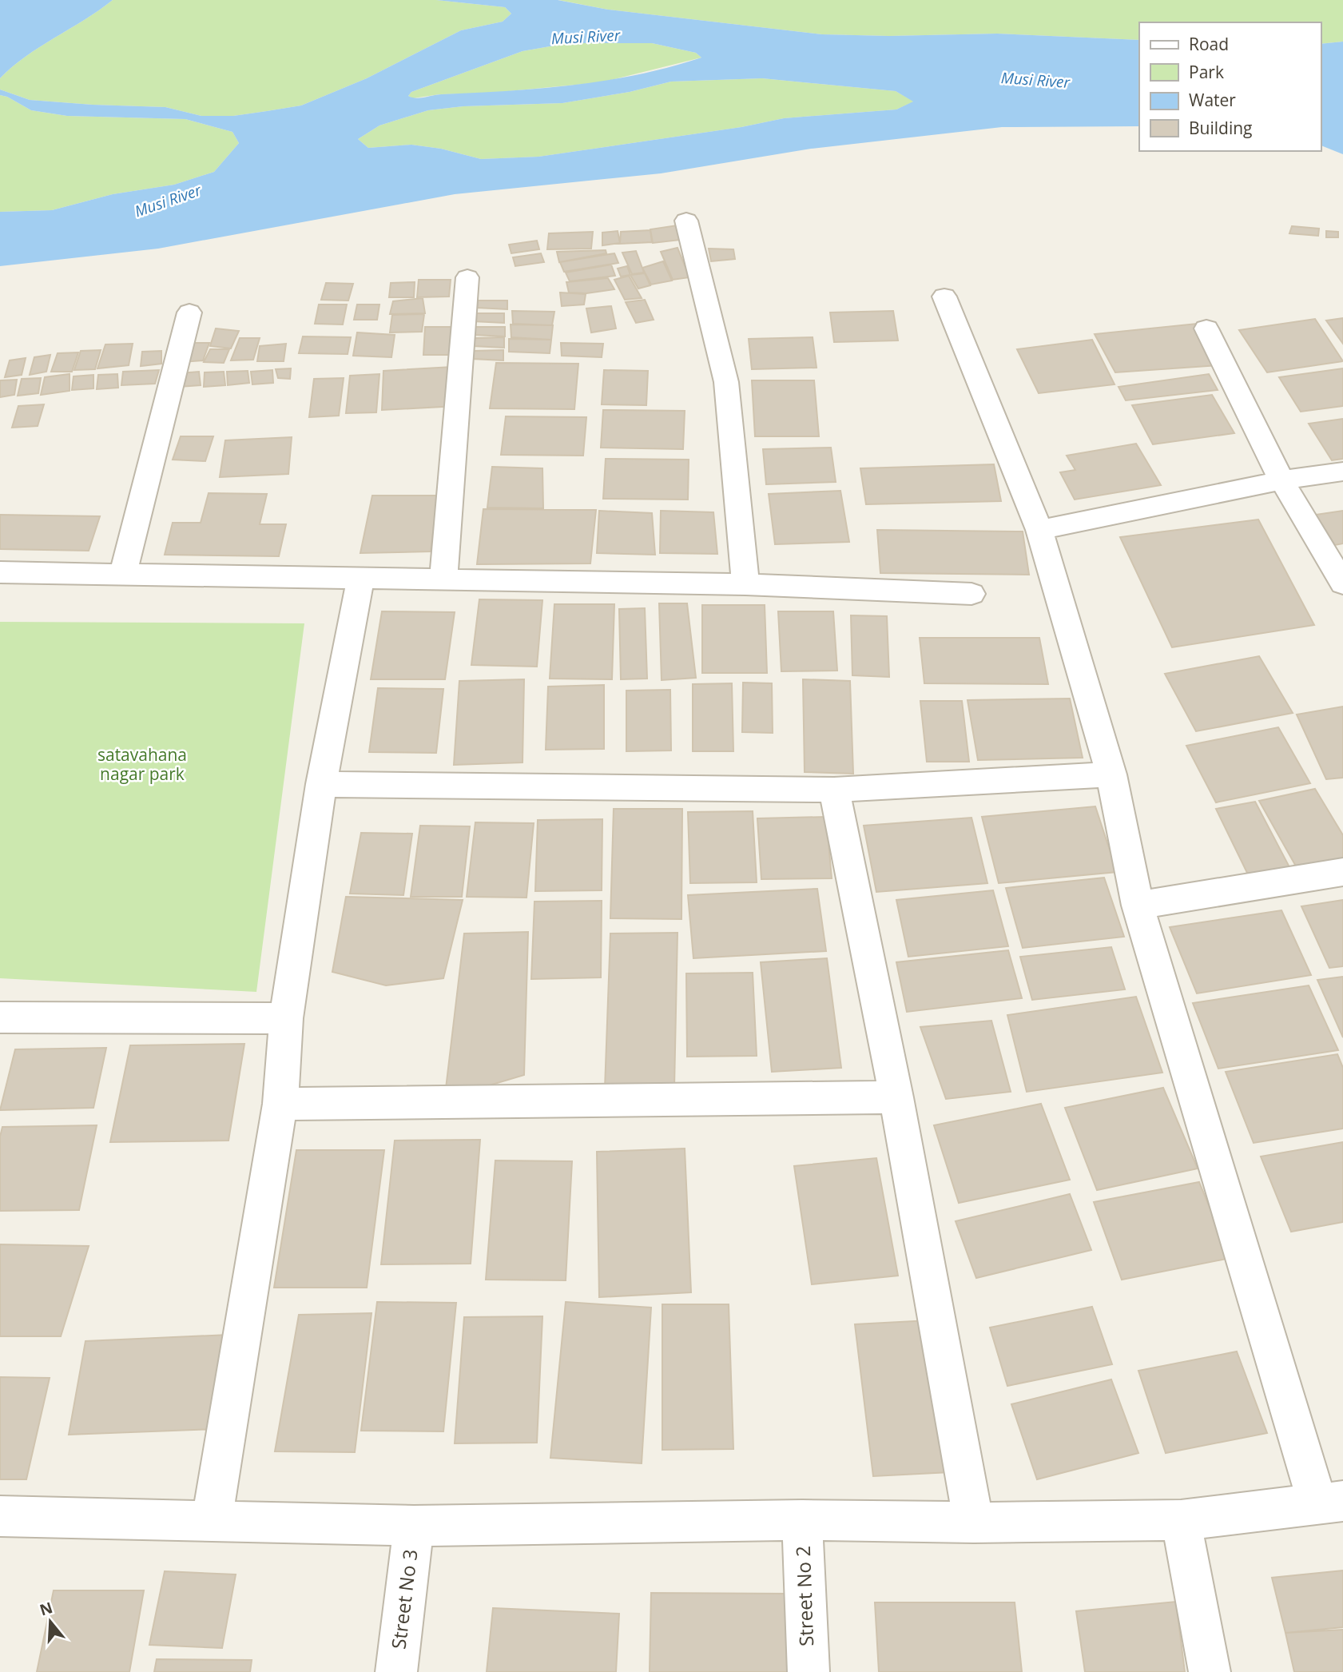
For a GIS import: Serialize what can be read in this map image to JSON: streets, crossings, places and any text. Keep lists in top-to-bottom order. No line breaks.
{"streets":{"street":["Street No 2","Street No 3"]},"water":["Musi River"],"parks":["satavahana nagar park"],"legend":["Road","Park","Water","Building"],"north":"top"}
